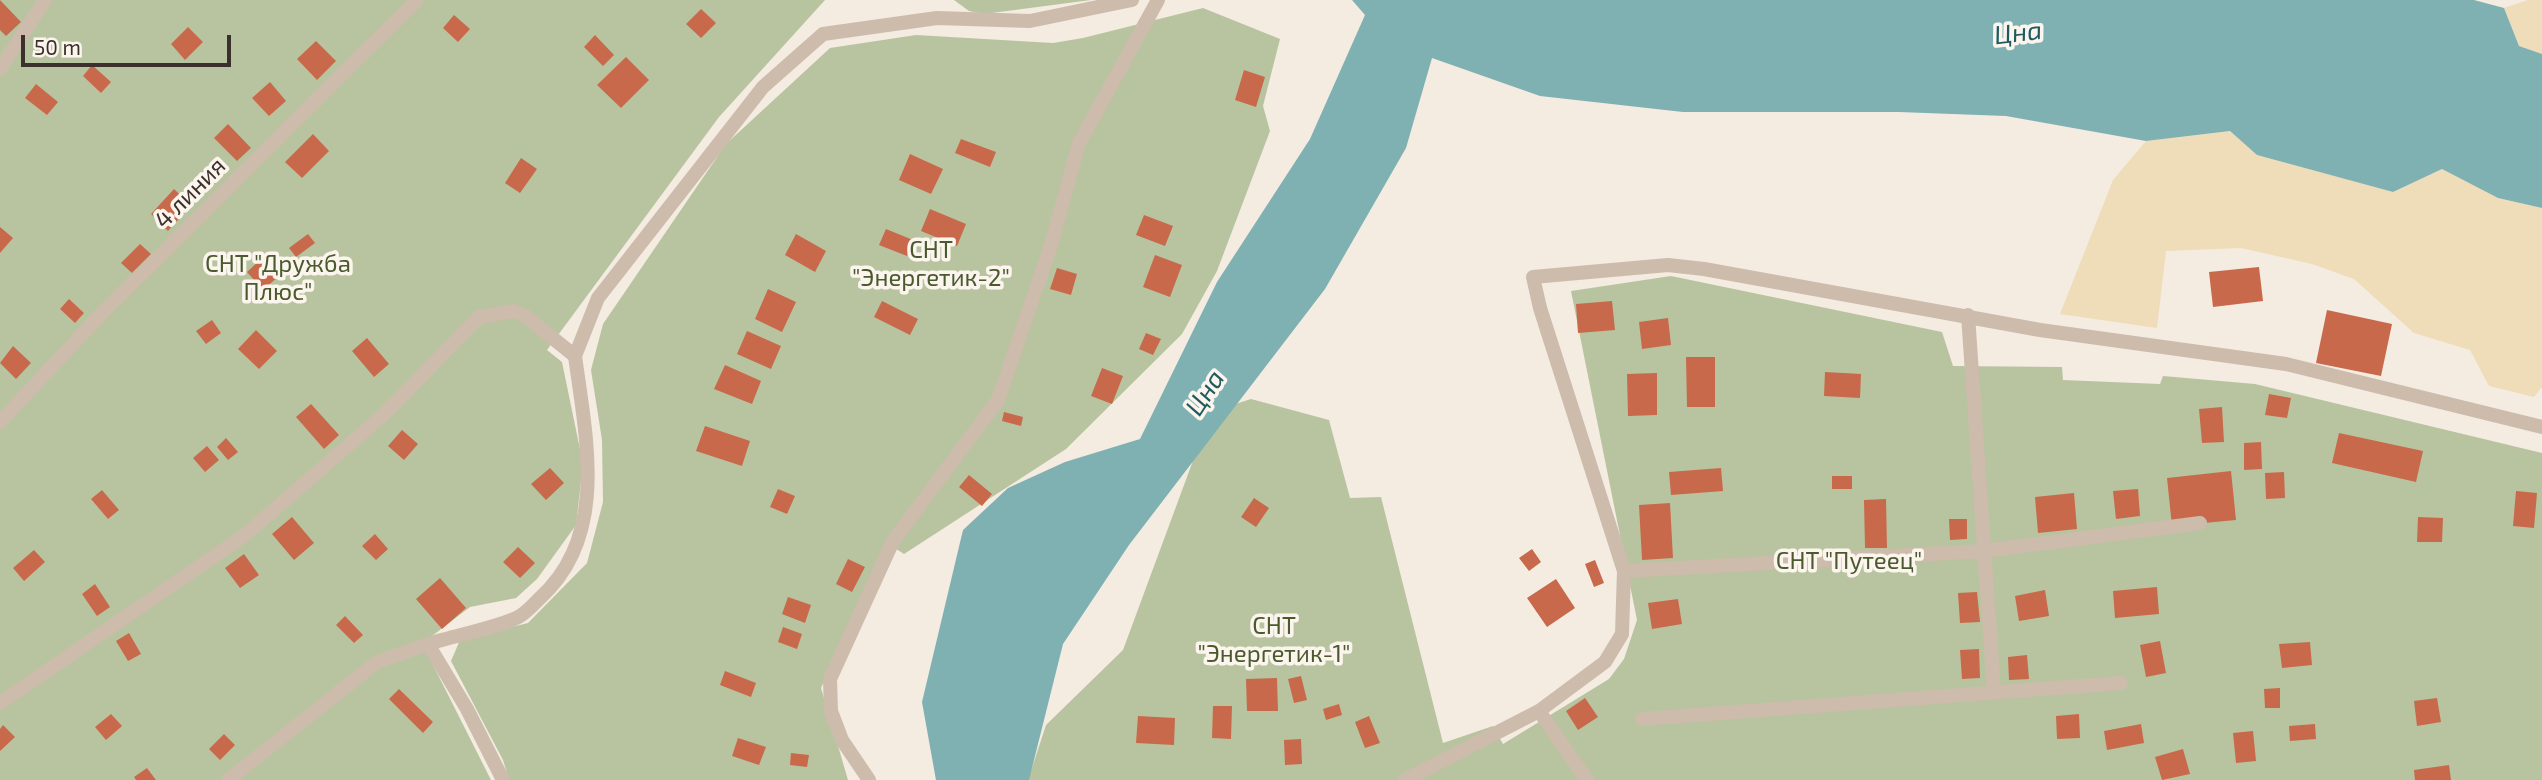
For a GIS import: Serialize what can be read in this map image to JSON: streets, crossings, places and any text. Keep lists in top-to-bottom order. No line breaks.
{"streets":{"lane":["4 линия"]},"water":["Цна"],"parks":["СНТ \"Энергетик-2\"","СНТ \"Дружба Плюс\"","СНТ \"Путеец\"","СНТ \"Энергетик-1\""],"scale_bar":"50 m"}
